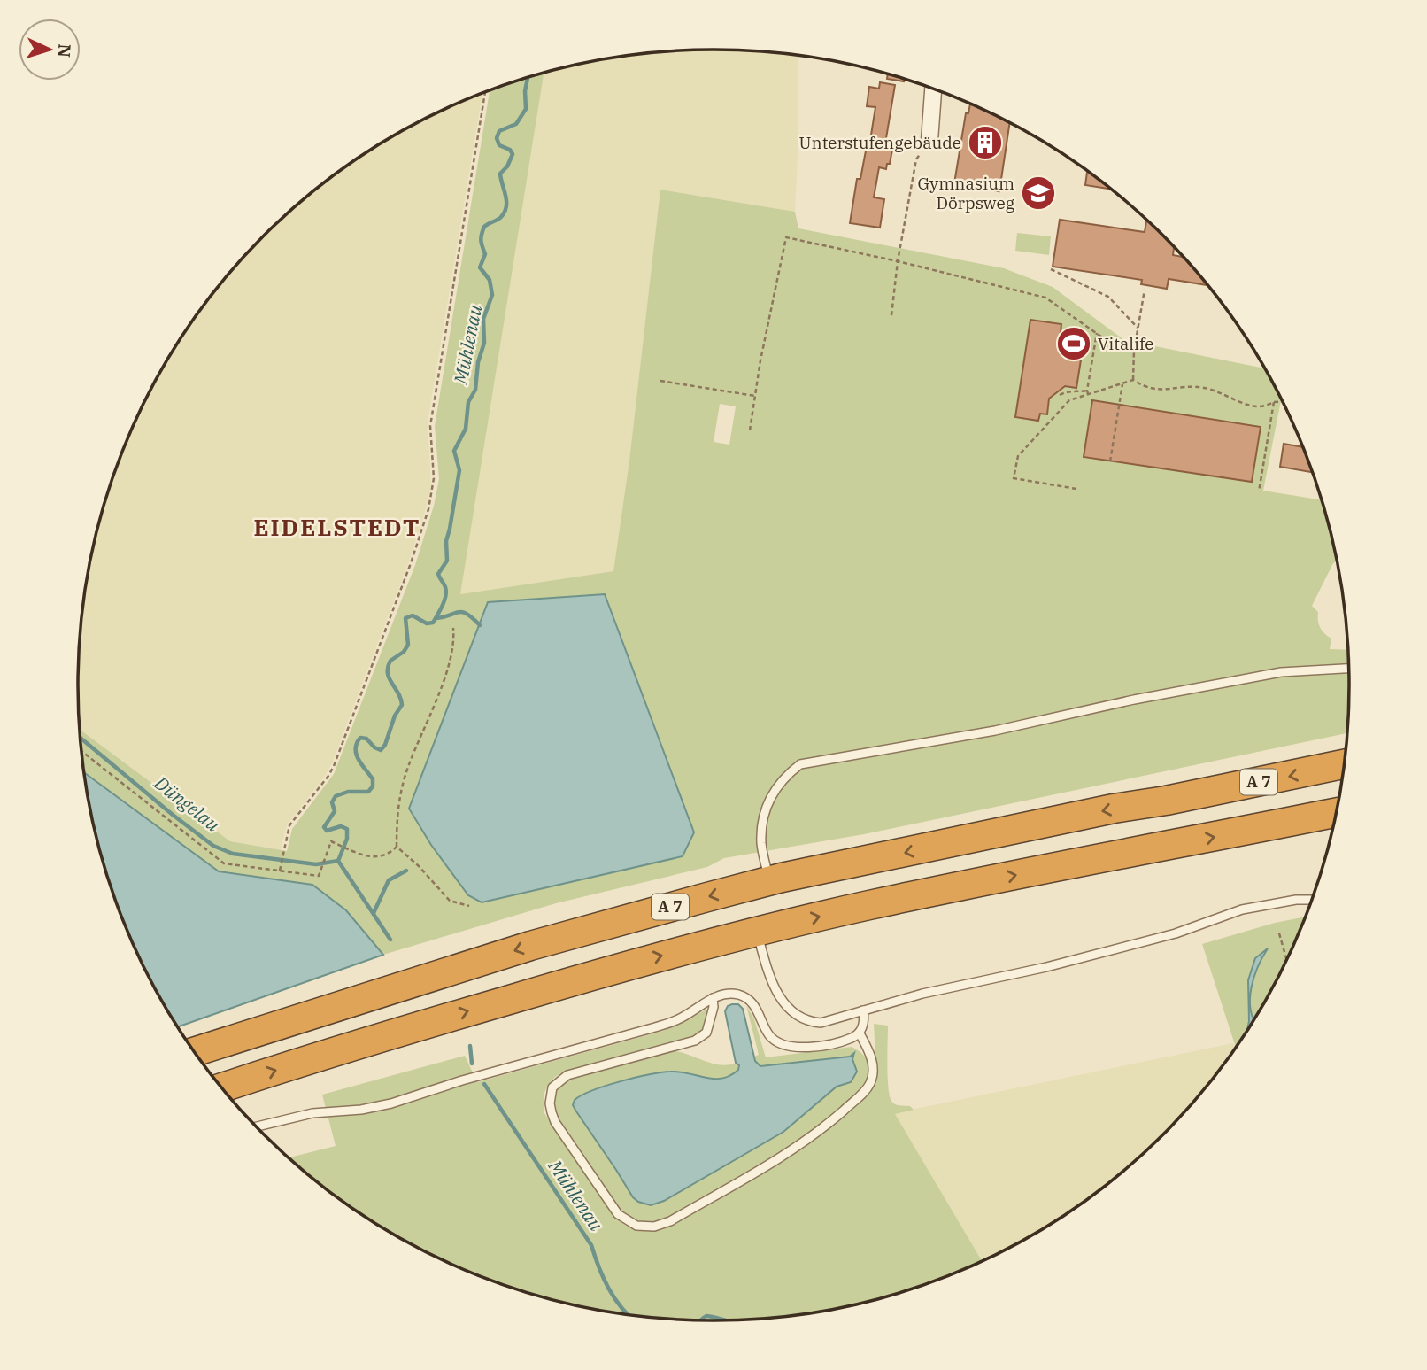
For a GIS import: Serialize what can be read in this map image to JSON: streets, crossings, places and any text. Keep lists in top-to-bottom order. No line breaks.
{"streets":{"highway":["A 7"]},"districts":["EIDELSTEDT"],"water":["Mühlenau","Düngelau"],"places":{"building":["Unterstufengebäude"],"school or university":["Gymnasium Dörpsweg"],"sports":["Vitalife"]},"north":"right"}
